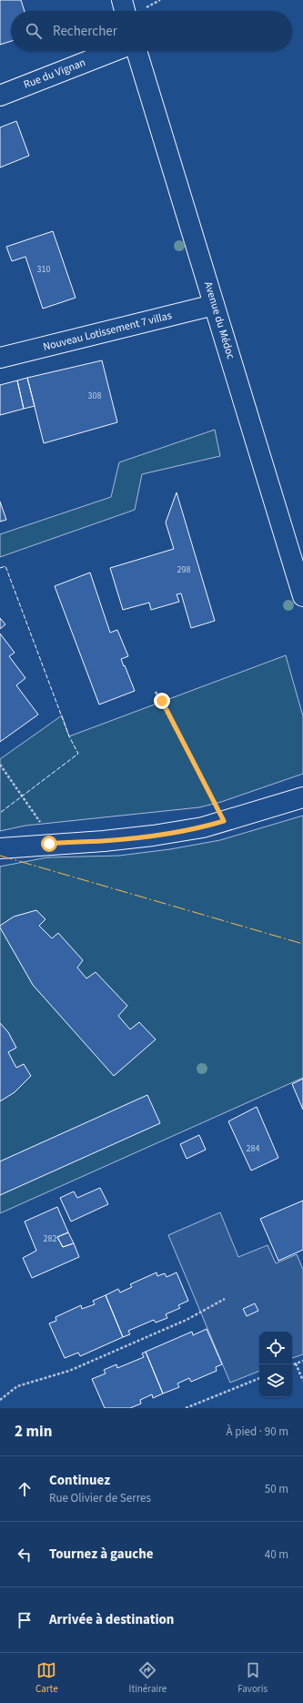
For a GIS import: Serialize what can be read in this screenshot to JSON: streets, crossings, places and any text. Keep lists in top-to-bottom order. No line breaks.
{"streets":{"street":["Rue du Vignan","Avenue du Médoc","Nouveau Lotissement 7 villas"]},"crossings":[["Avenue du Médoc","Nouveau Lotissement 7 villas"]],"house_numbers":["310","308","298","284","282"],"page":{"search":"Rechercher","heading":["2 min","À pied · 90 m"],"list":[["Continuez","Rue Olivier de Serres","50 m"],["Tournez à gauche","40 m"],"Arrivée à destination"],"nav":["Carte","Itinéraire","Favoris"]}}
